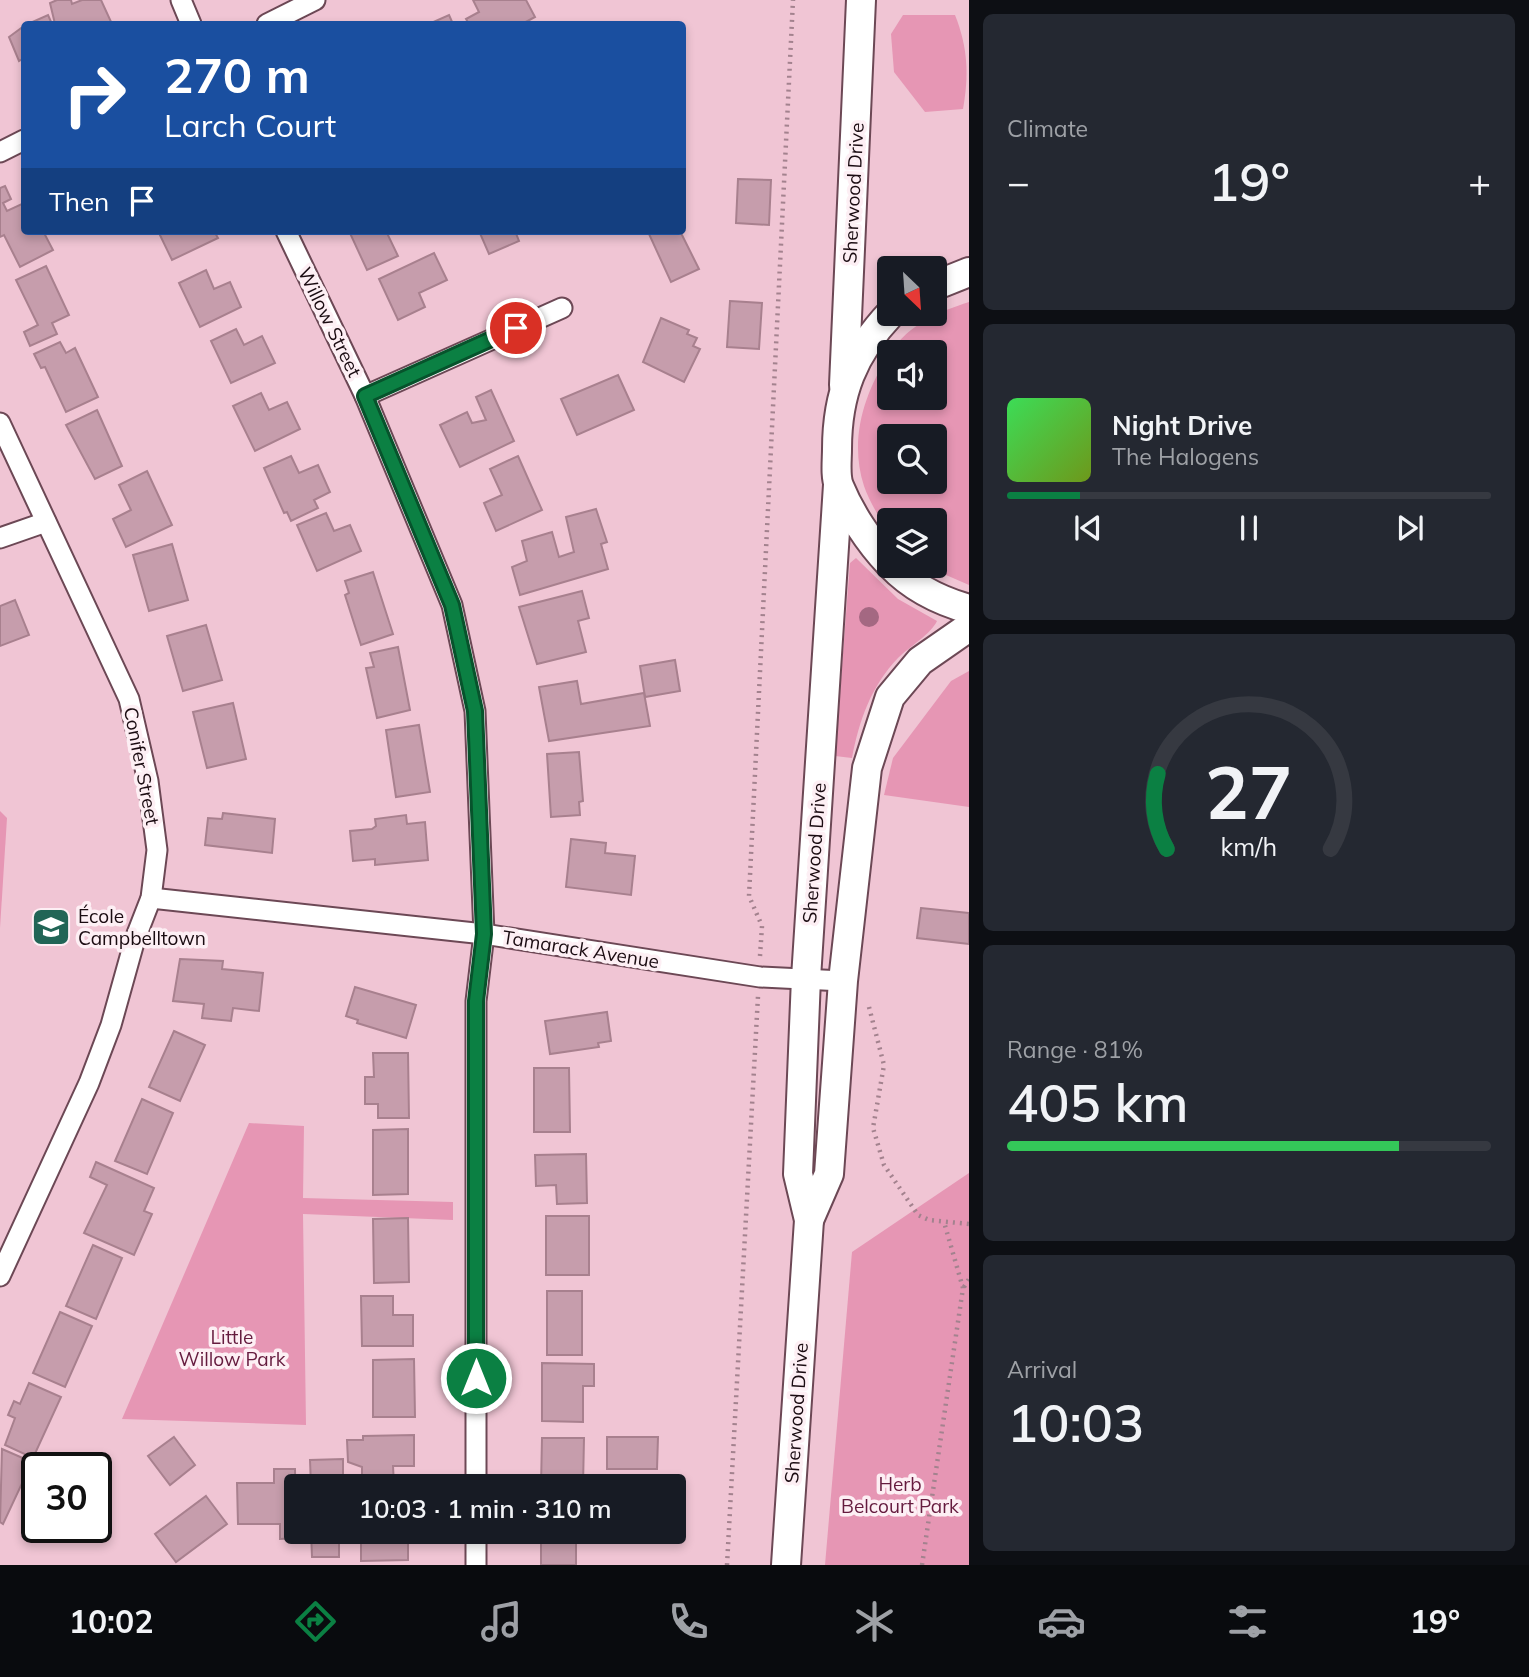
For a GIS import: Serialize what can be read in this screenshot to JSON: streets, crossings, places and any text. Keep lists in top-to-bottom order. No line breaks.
{"streets":{"main road":["Sherwood Drive"],"street":["Willow Street","Conifer Street","Tamarack Avenue"]},"crossings":[["Sherwood Drive","Tamarack Avenue"],["Willow Street","Tamarack Avenue"],["Conifer Street","Tamarack Avenue"]],"parks":["Little Willow Park","Herb Belcourt Park"],"places":{"school or university":["École Campbelltown"]},"north":"bottom right","page":{"tile":["Climate",["Range · 81%","405 km"],["Arrival","10:03"]],"turn":["270 m","Larch Court"],"heat":["−","19°","+"],"then":"Then","song":["Night Drive","The Halogens"],"limit":"30","trip":"10:03 · 1 min · 310 m","tabs":["10:02","19°"],"gauge":["27","km/h"]}}
